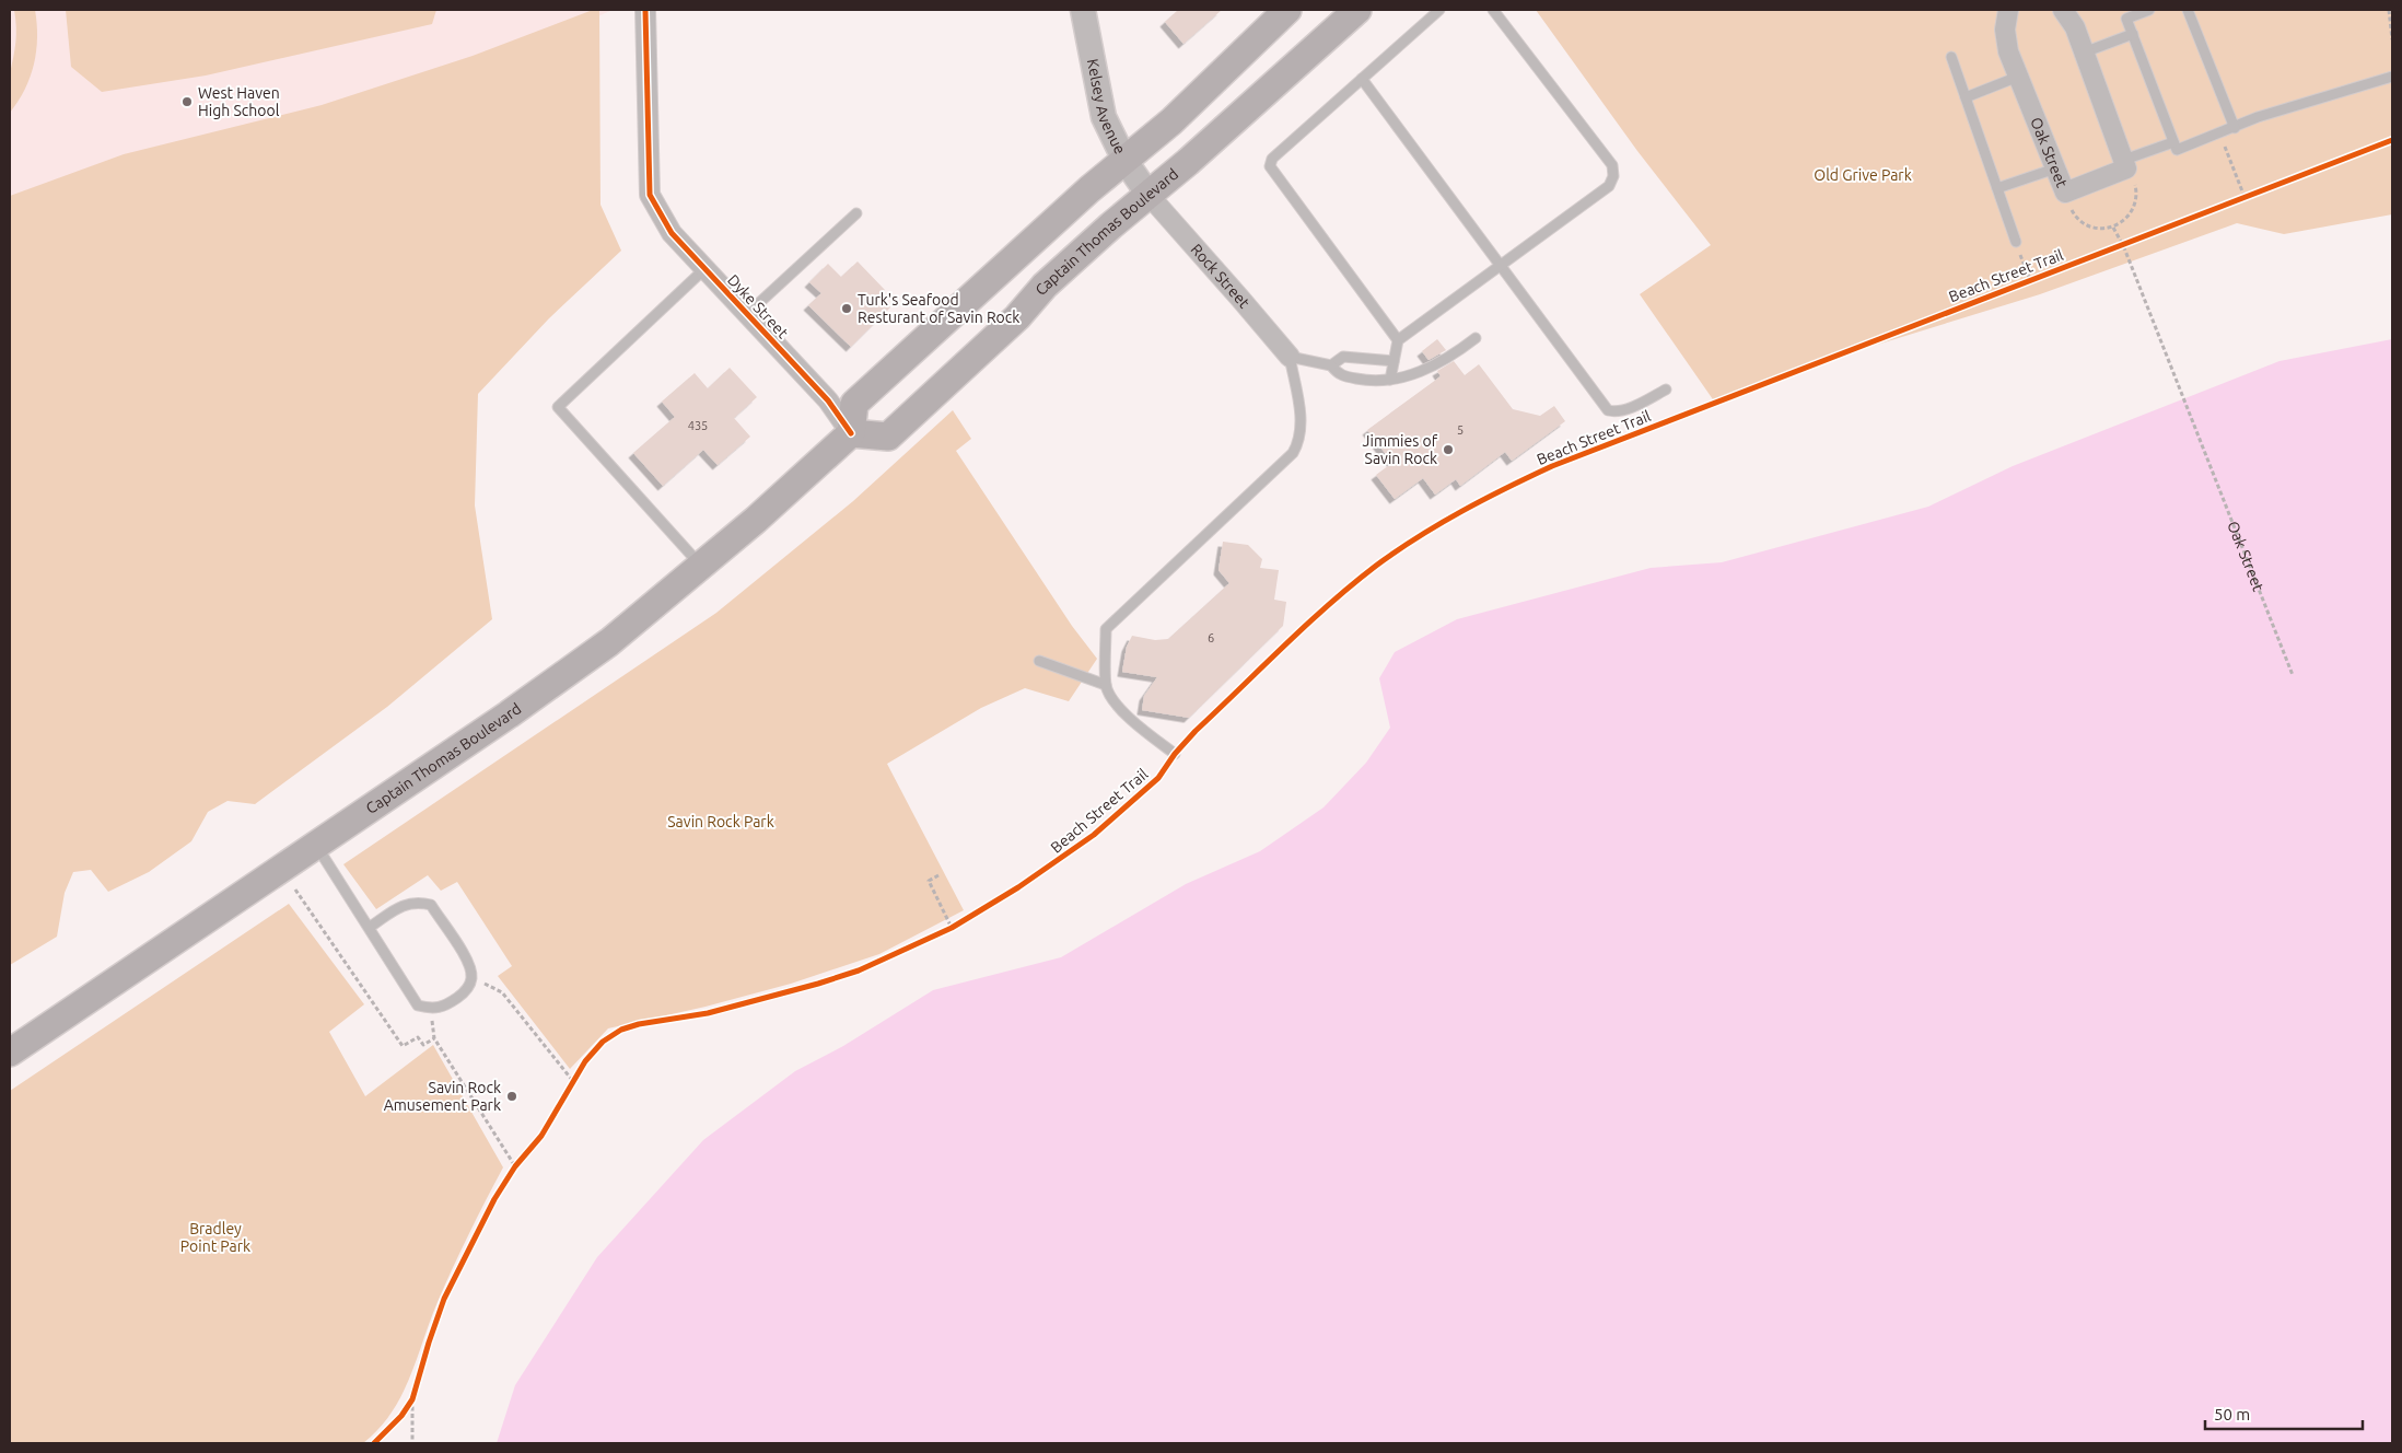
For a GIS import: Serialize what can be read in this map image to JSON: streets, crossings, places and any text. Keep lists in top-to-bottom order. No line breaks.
{"streets":{"main road":["Captain Thomas Boulevard"],"street":["Kelsey Avenue","Oak Street","Rock Street","Dyke Street"],"cycle path":["Beach Street Trail"]},"crossings":[["Kelsey Avenue","Captain Thomas Boulevard"],["Kelsey Avenue","Rock Street"],["Captain Thomas Boulevard","Rock Street"],["Captain Thomas Boulevard","Dyke Street"]],"parks":["Old Grive Park","Savin Rock Park","Bradley Point Park"],"places":["West Haven High School","Turk's Seafood Resturant of Savin Rock","Jimmies of Savin Rock","Savin Rock Amusement Park"],"house_numbers":["435","5","6"],"scale_bar":"50 m"}
